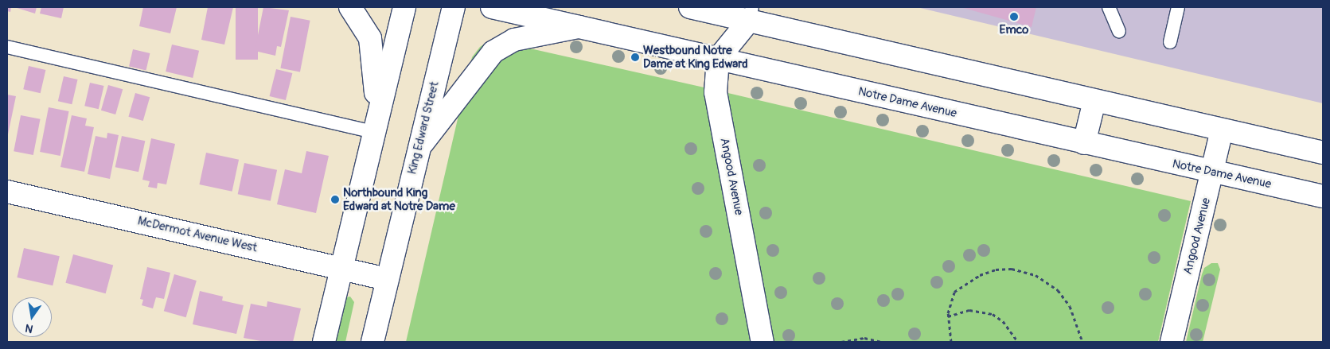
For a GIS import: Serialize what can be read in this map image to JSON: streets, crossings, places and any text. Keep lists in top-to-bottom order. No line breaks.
{"streets":{"street":["Notre Dame Avenue","King Edward Street","Angood Avenue","McDermot Avenue West"]},"crossings":[["Notre Dame Avenue","Angood Avenue"],["King Edward Street","McDermot Avenue West"]],"places":["Emco","Westbound Notre Dame at King Edward","Northbound King Edward at Notre Dame"],"north":"bottom"}
